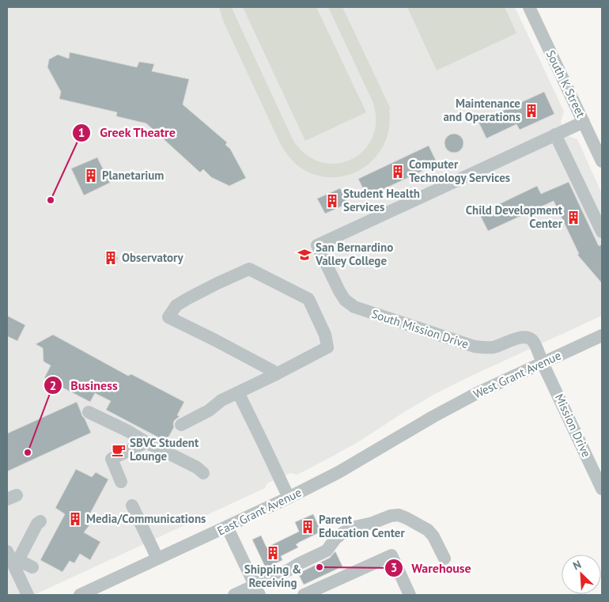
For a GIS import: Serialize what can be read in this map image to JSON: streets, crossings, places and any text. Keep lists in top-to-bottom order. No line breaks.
{"streets":{"street":["South K Street","South Mission Drive","West Grant Avenue","Mission Drive","East Grant Avenue"]},"crossings":[["South Mission Drive","West Grant Avenue"],["South Mission Drive","Mission Drive"],["West Grant Avenue","Mission Drive"],["West Grant Avenue","East Grant Avenue"]],"places":{"building":["Maintenance and Operations","Computer Technology Services","Planetarium","Student Health Services","Child Development Center","Observatory","Media/Communications","Parent Education Center","Shipping & Receiving"],"other":["Greek Theatre","Business","Warehouse"],"school or university":["San Bernardino Valley College"],"cafe":["SBVC Student Lounge"]},"north":"top left"}
